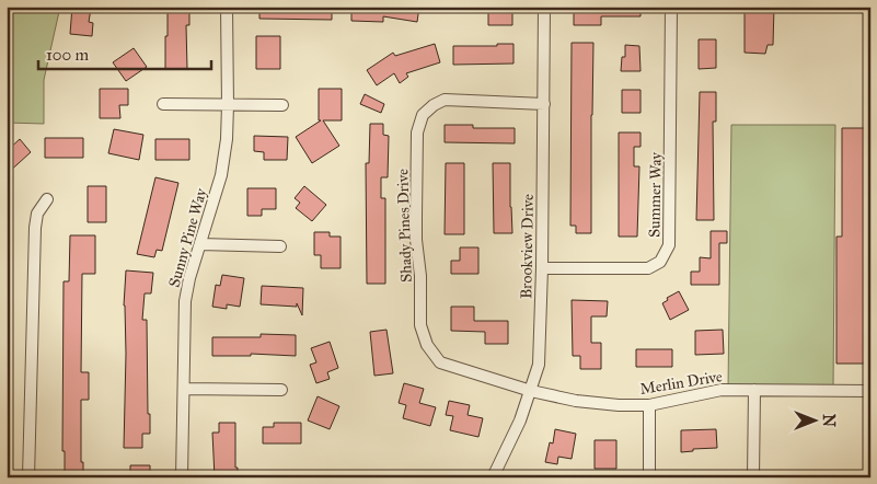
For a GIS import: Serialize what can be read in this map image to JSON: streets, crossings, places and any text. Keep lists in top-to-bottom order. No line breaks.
{"streets":{"street":["Summer Way","Shady Pines Drive","Sunny Pine Way","Brookview Drive","Merlin Drive"]},"crossings":[["Summer Way","Brookview Drive"],["Shady Pines Drive","Brookview Drive"],["Shady Pines Drive","Merlin Drive"],["Brookview Drive","Merlin Drive"]],"scale_bar":"100 m","north":"right"}
